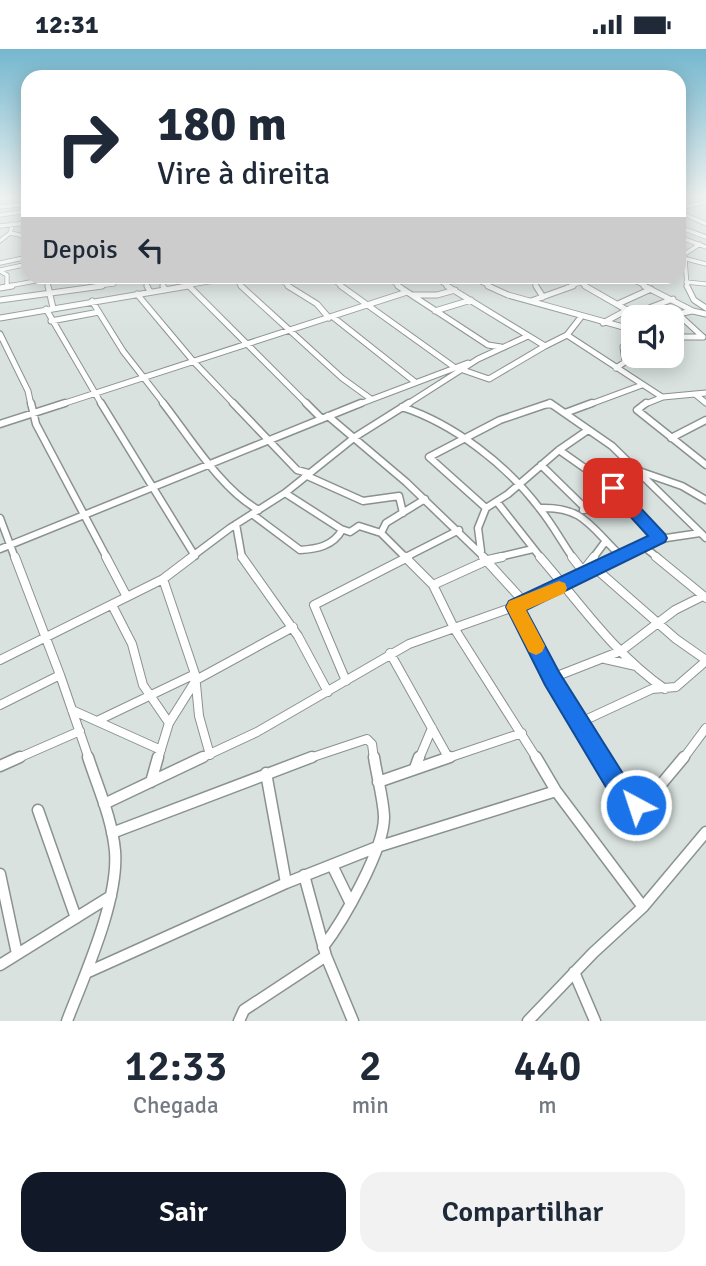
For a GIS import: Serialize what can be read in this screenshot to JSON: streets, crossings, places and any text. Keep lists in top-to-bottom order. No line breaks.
{"page":{"status":"12:31","turn":["180 m","Vire à direita"],"then":"Depois","eta":["12:33","Chegada","2","min","440","m"],"buttons":["Sair","Compartilhar"]}}
